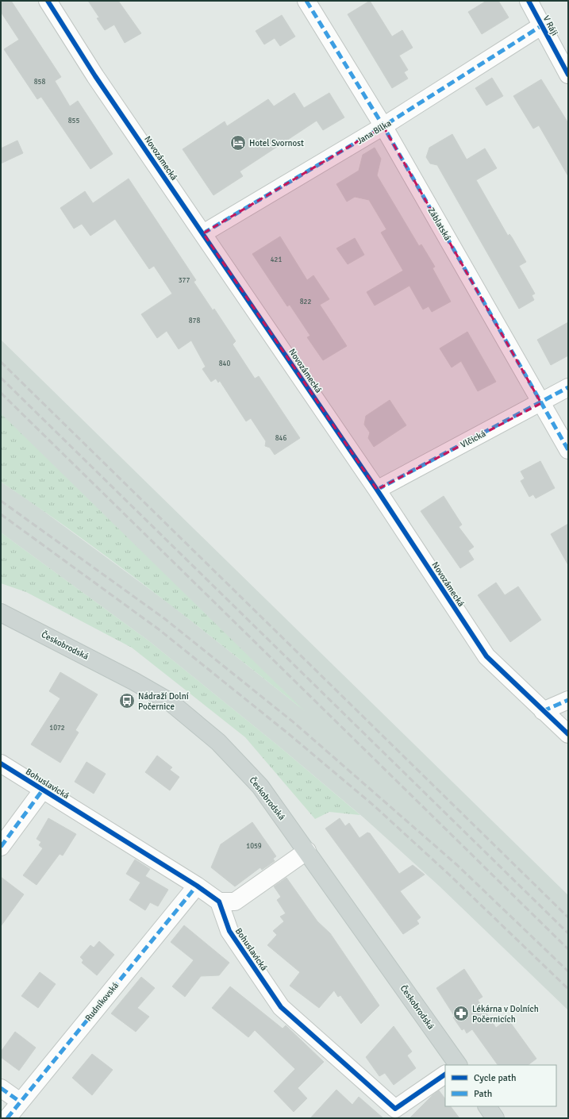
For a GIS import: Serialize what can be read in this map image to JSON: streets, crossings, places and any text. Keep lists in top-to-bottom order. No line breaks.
{"streets":{"main road":["Českobrodská"],"street":["V Ráji","Jana Bílka","Novozámecká","Záblatská","Vlčická","Bohuslavická","Rudníkovská"]},"crossings":[["V Ráji","Jana Bílka"],["Jana Bílka","Novozámecká"],["Jana Bílka","Záblatská"],["Novozámecká","Vlčická"],["Záblatská","Vlčická"],["Bohuslavická","Rudníkovská"]],"places":{"hotel":["Hotel Svornost"],"bus stop":["Nádraží Dolní Počernice"],"pharmacy":["Lékárna v Dolních Počernicích"]},"house_numbers":["858","855","421","377","822","878","840","846","1072","1059"],"legend":["Cycle path","Path"]}
